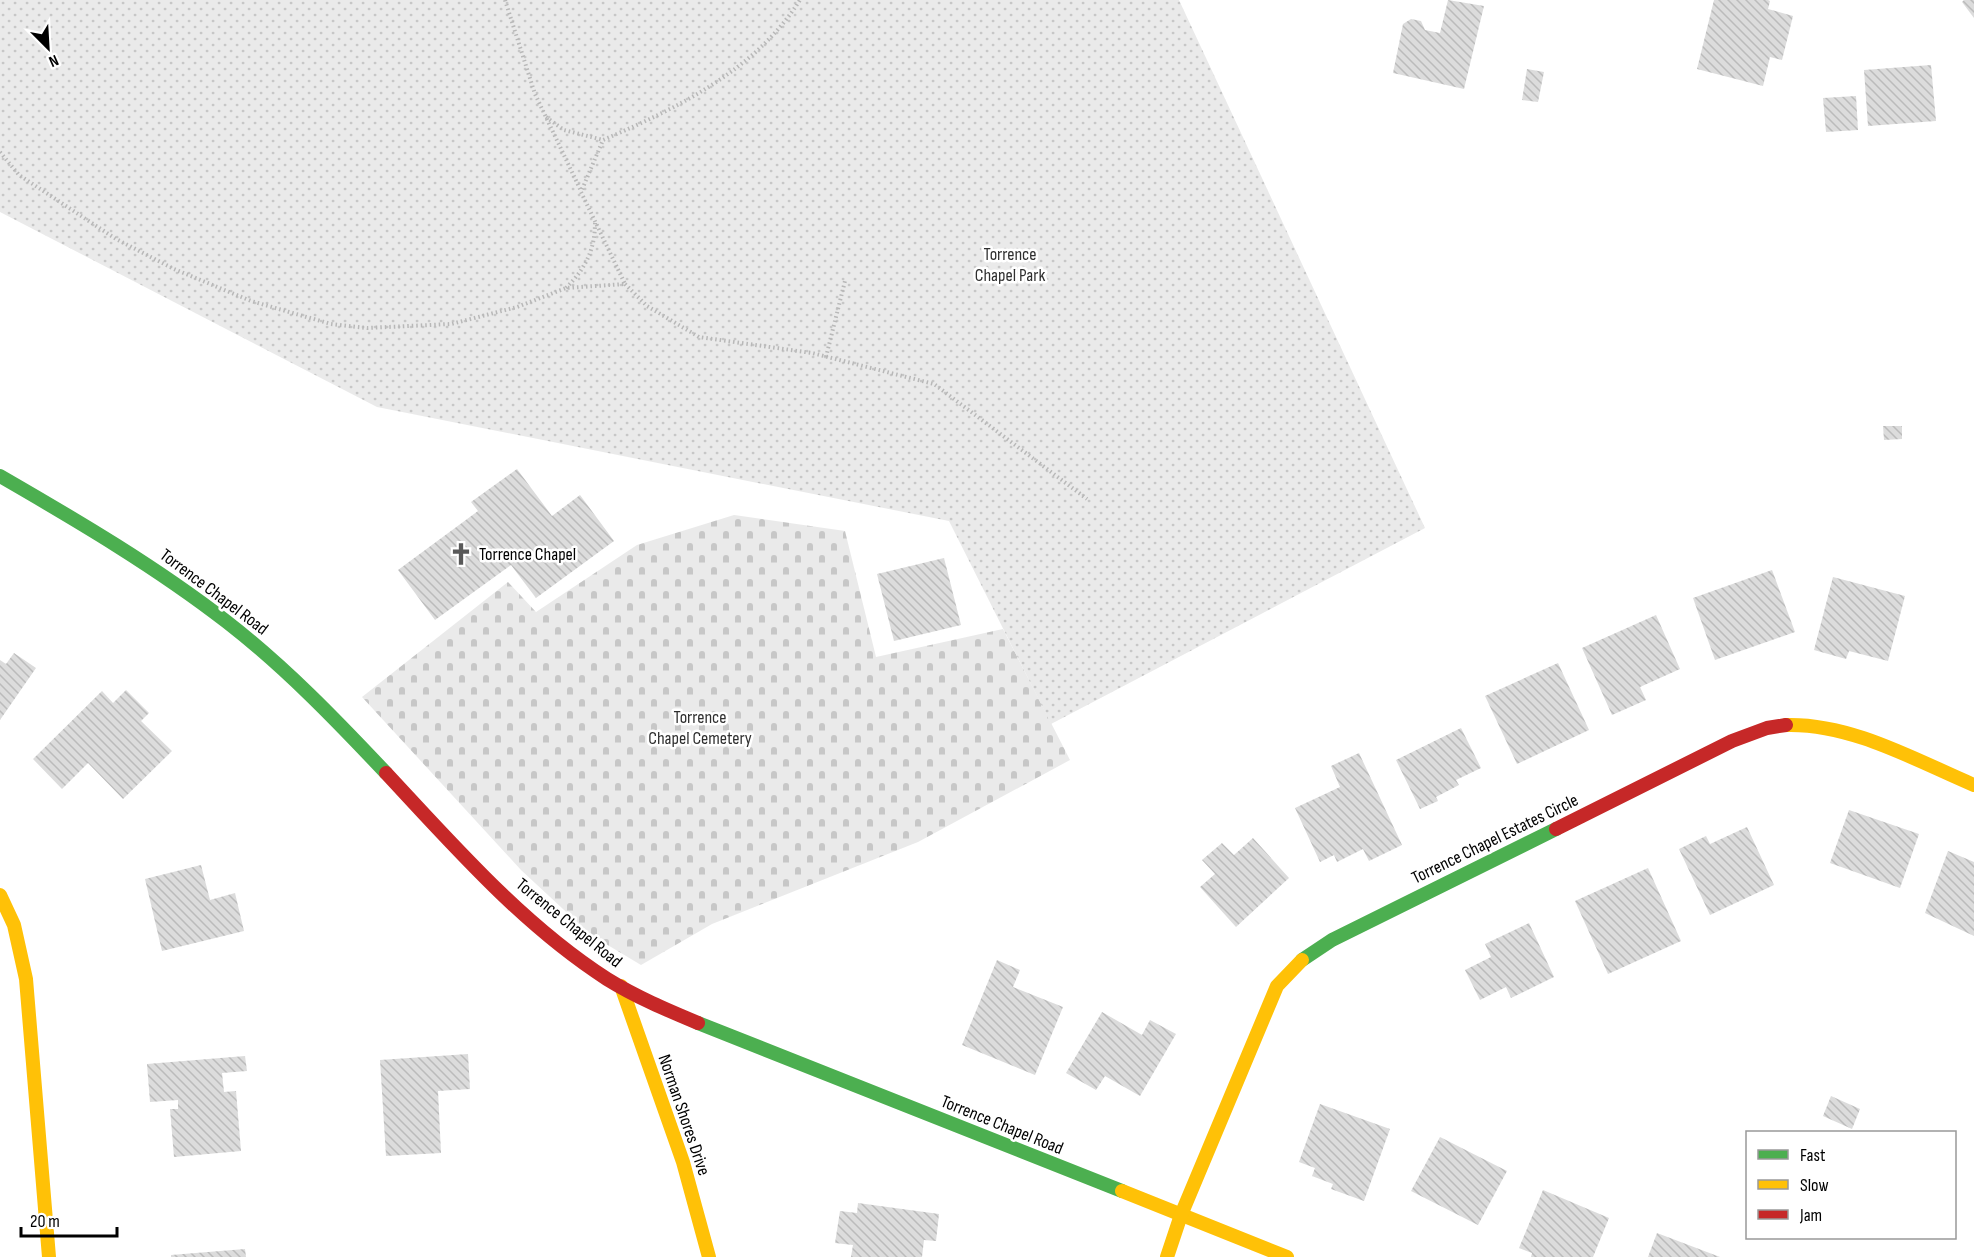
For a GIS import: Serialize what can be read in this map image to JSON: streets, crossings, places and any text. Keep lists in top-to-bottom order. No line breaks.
{"streets":{"street":["Torrence Chapel Road","Torrence Chapel Estates Circle","Norman Shores Drive"]},"crossings":[["Torrence Chapel Road","Torrence Chapel Estates Circle"],["Torrence Chapel Road","Norman Shores Drive"]],"parks":["Torrence Chapel Park","Torrence Chapel Cemetery"],"places":{"church":["Torrence Chapel"]},"legend":["Fast","Slow","Jam"],"scale_bar":"20 m","north":"bottom right"}
